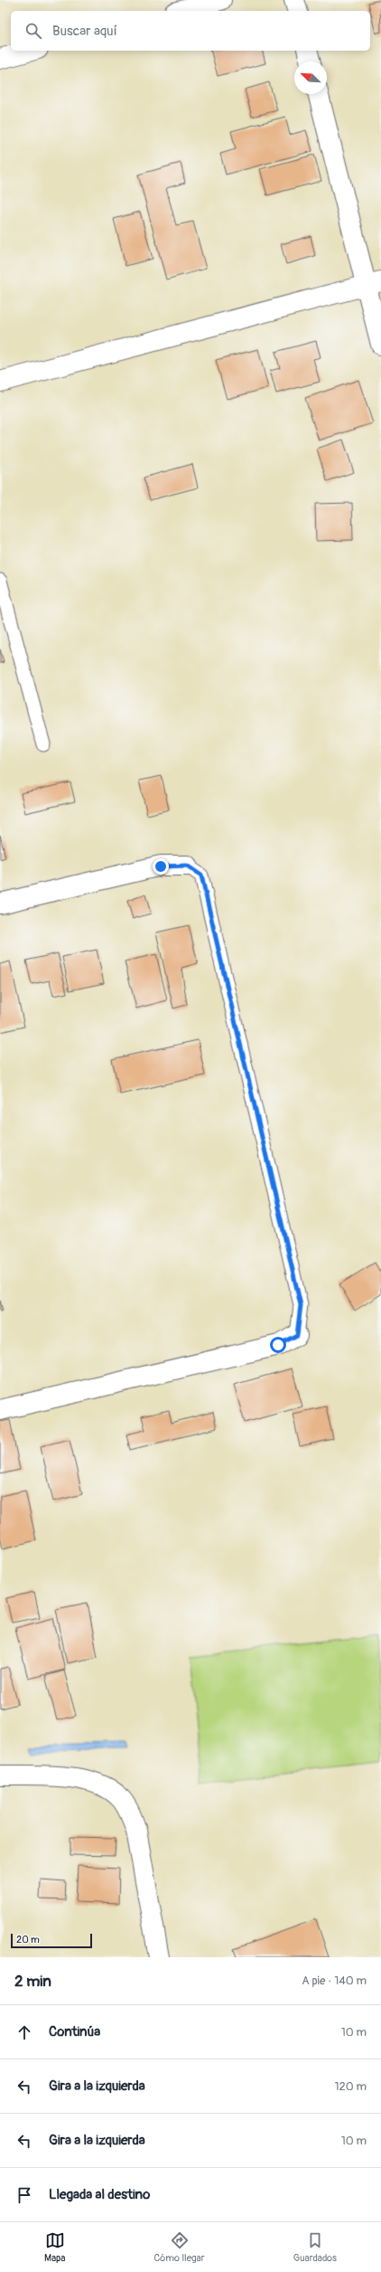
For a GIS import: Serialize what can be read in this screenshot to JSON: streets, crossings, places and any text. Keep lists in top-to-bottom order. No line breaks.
{"scale_bar":"20 m","north":"top left","page":{"search":"Buscar aquí","scale":"20 m","heading":["2 min","A pie · 140 m"],"list":[["Continúa","10 m"],["Gira a la izquierda","120 m"],["Gira a la izquierda","10 m"],"Llegada al destino"],"nav":["Mapa","Cómo llegar","Guardados"]}}
